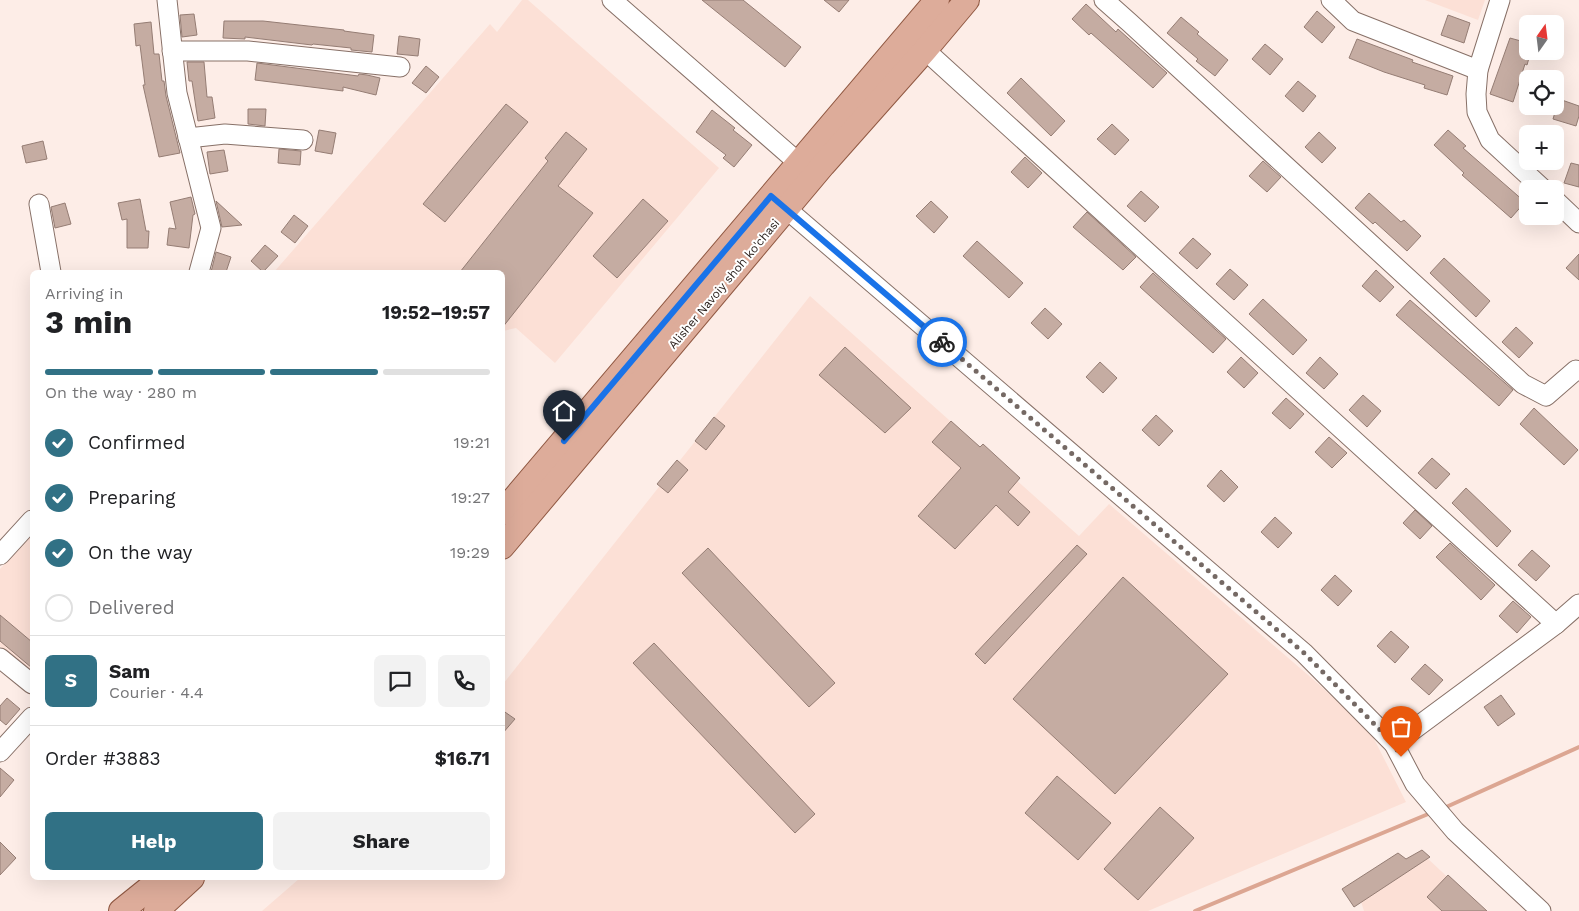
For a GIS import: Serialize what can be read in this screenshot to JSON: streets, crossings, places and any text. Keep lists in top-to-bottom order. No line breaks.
{"streets":{"main road":["Alisher Navoiy shoh ko'chasi"]},"north":"top","page":{"map_buttons":["+","−"],"heading":["3 min","Arriving in","19:52–19:57"],"panel":["Sam","Courier · 4.4","Order #3883","$16.71"],"bar":"On the way · 280 m","list":[["Confirmed","19:21"],["Preparing","19:27"],["On the way","19:29"],"Delivered"],"round":"S","buttons":["Help","Share"]}}
